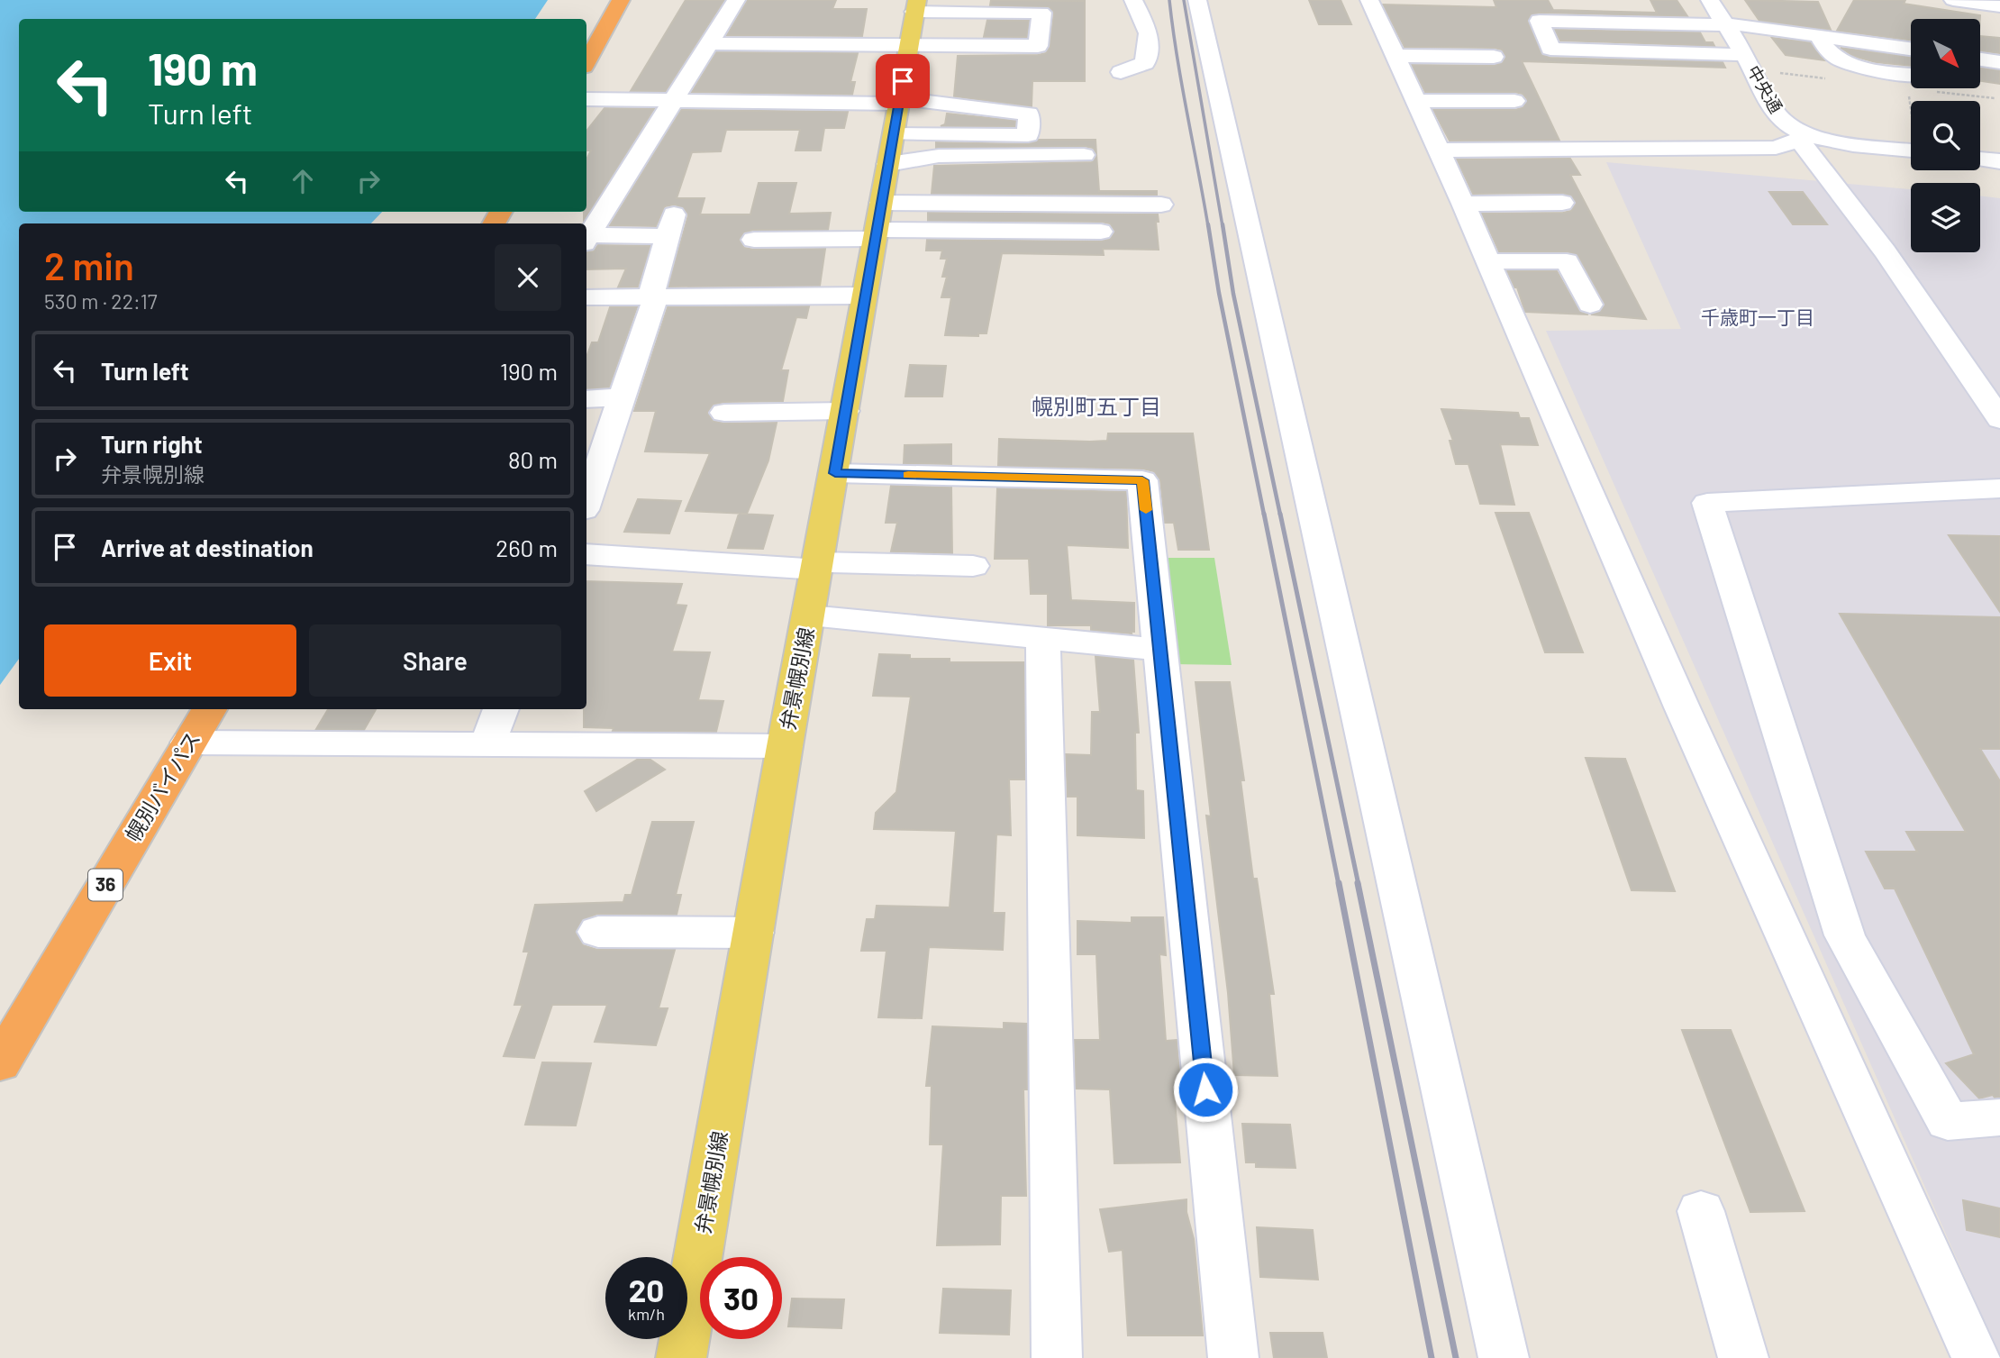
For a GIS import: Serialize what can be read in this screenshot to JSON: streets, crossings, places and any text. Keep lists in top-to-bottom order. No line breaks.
{"streets":{"highway":["幌別バイパス","36"],"main road":["弁景幌別線"],"street":["中央通"]},"districts":["千歳町一丁目","幌別町五丁目"],"north":"bottom right","page":{"turn":["190 m","Turn left"],"heading":["2 min","530 m · 22:17"],"list":[{"name":"Turn left","value":"190 m"},{"name":"Turn right","note":"弁景幌別線","value":"80 m"},{"name":"Arrive at destination","value":"260 m"}],"buttons":["Exit","Share"],"speed":"20 km/h","limit":"30"}}
